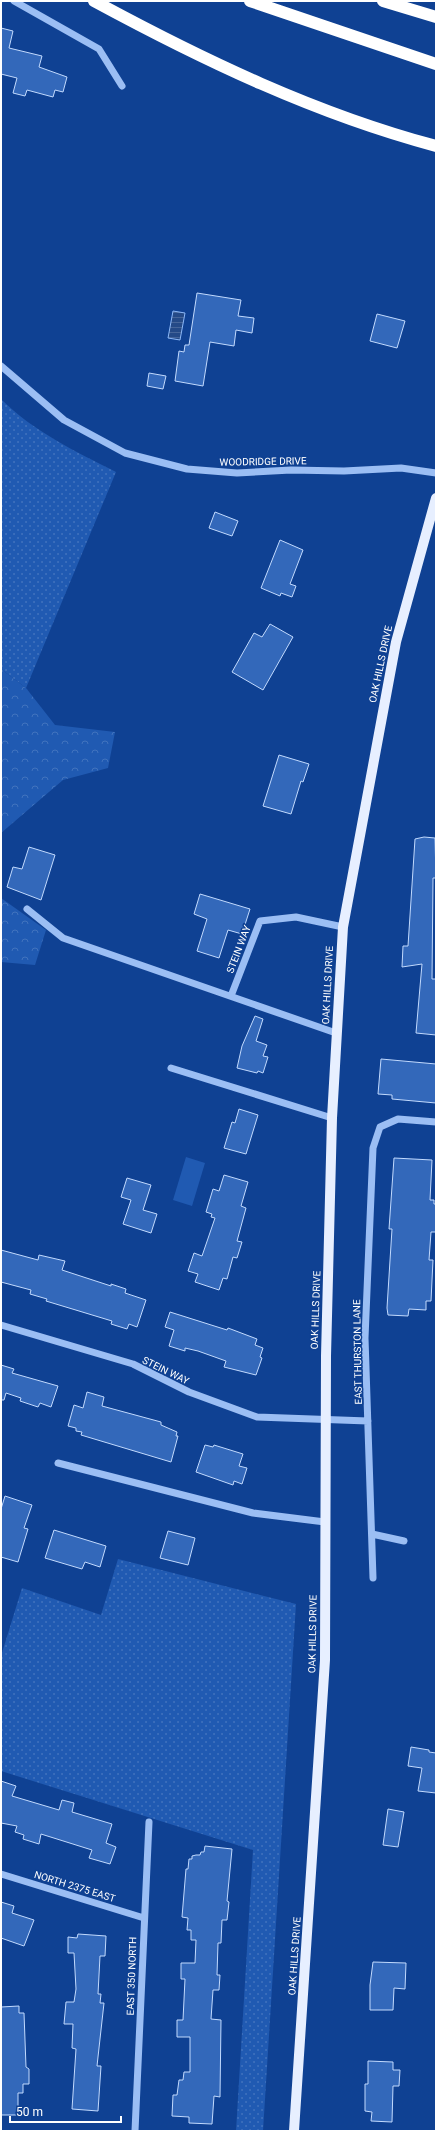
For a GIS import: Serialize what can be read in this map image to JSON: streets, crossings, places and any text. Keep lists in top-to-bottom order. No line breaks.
{"streets":{"main road":["OAK HILLS DRIVE"],"street":["WOODRIDGE DRIVE","STEIN WAY","EAST THURSTON LANE","NORTH 2375 EAST","EAST 350 NORTH"]},"crossings":[["OAK HILLS DRIVE","STEIN WAY"],["STEIN WAY","EAST THURSTON LANE"],["NORTH 2375 EAST","EAST 350 NORTH"]],"scale_bar":"50 m"}
